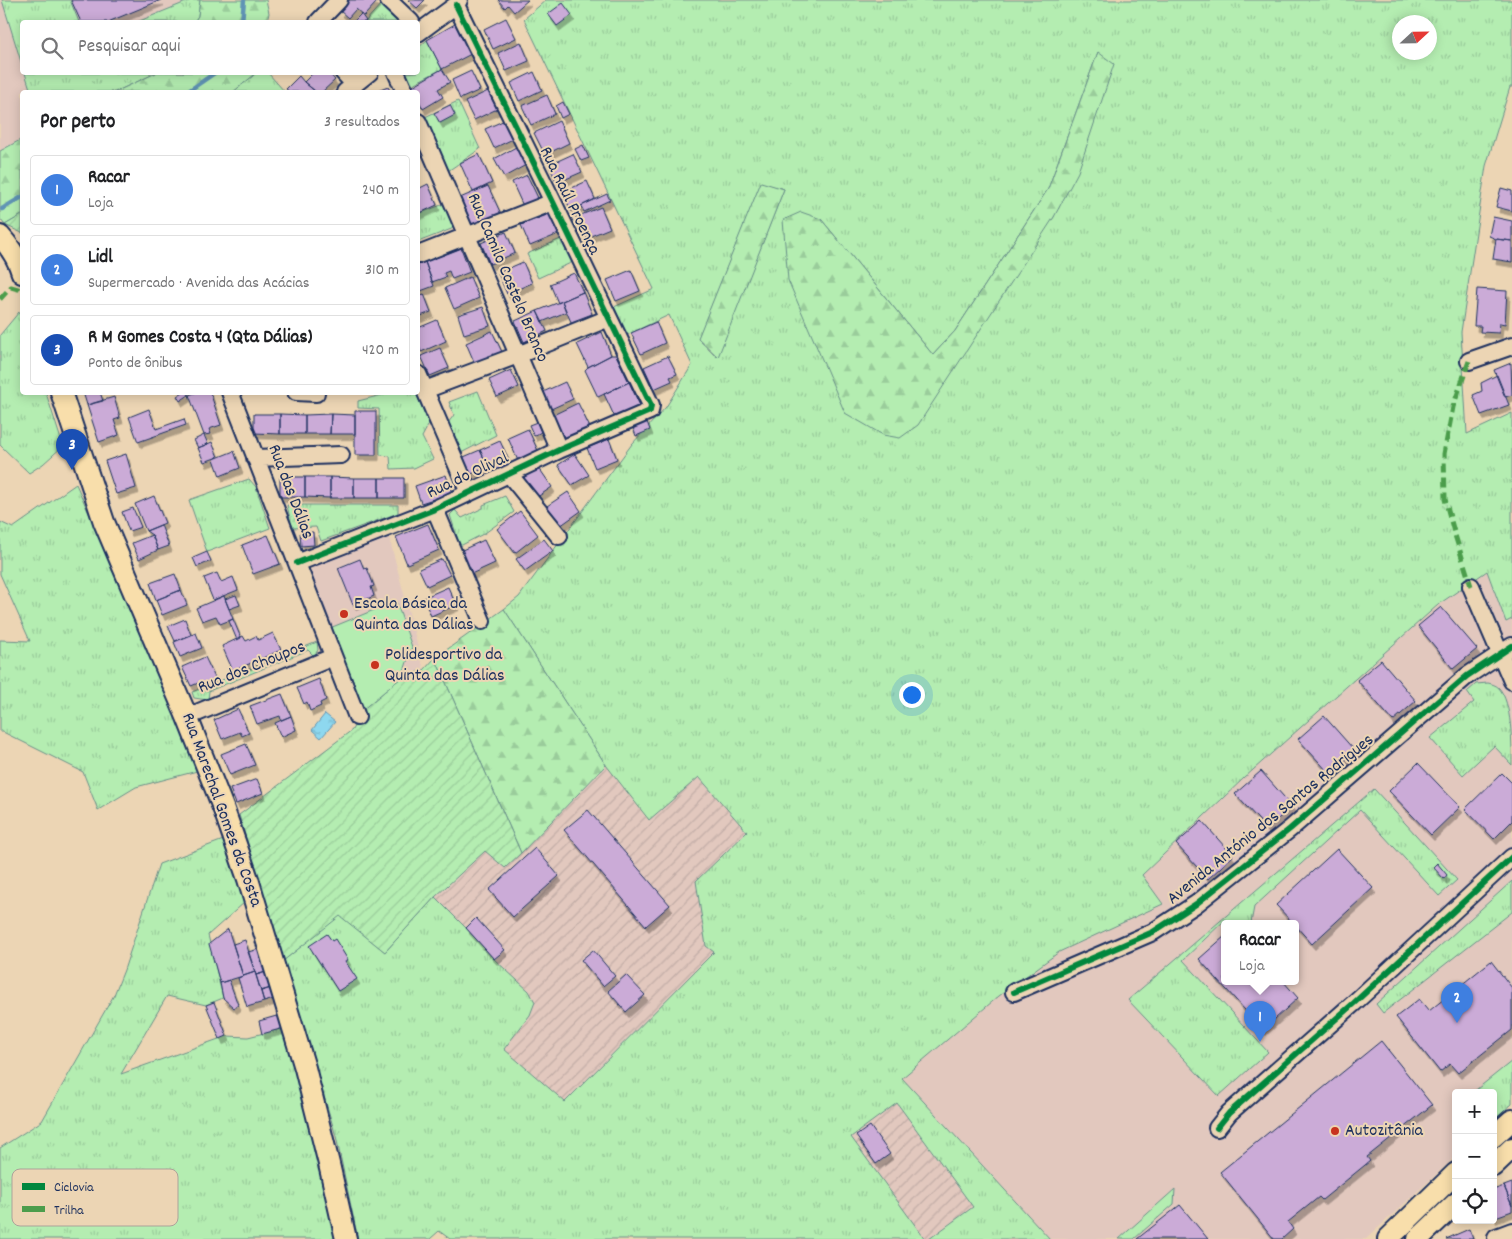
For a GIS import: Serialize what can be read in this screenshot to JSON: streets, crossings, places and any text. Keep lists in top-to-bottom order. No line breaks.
{"streets":{"main road":["Rua Marechal Gomes da Costa"],"street":["Rua Raúl Proença","Rua Camilo Castelo Branco","Rua do Olival","Rua das Dálias","Rua dos Choupos","Avenida António dos Santos Rodrigues"]},"crossings":[["Rua Raúl Proença","Rua do Olival"],["Rua Camilo Castelo Branco","Rua do Olival"],["Rua do Olival","Rua das Dálias"],["Rua das Dálias","Rua dos Choupos"],["Rua dos Choupos","Rua Marechal Gomes da Costa"]],"places":["Escola Básica da Quinta das Dálias","Polidesportivo da Quinta das Dálias","Autozitânia"],"legend":["Ciclovia","Trilha"],"north":"right","page":{"search":"Pesquisar aqui","heading":["Por perto","3 resultados"],"list":[{"mark":"1","name":"Racar","note":"Loja","value":"240 m"},{"mark":"2","name":"Lidl","note":"Supermercado · Avenida das Acácias","value":"310 m"},{"mark":"3","name":"R M Gomes Costa 4 (Qta Dálias)","note":"Ponto de ônibus","value":"420 m"}],"pins":["3","2","1"],"popup":["Racar","Loja"],"map_buttons":["+","−"]}}
